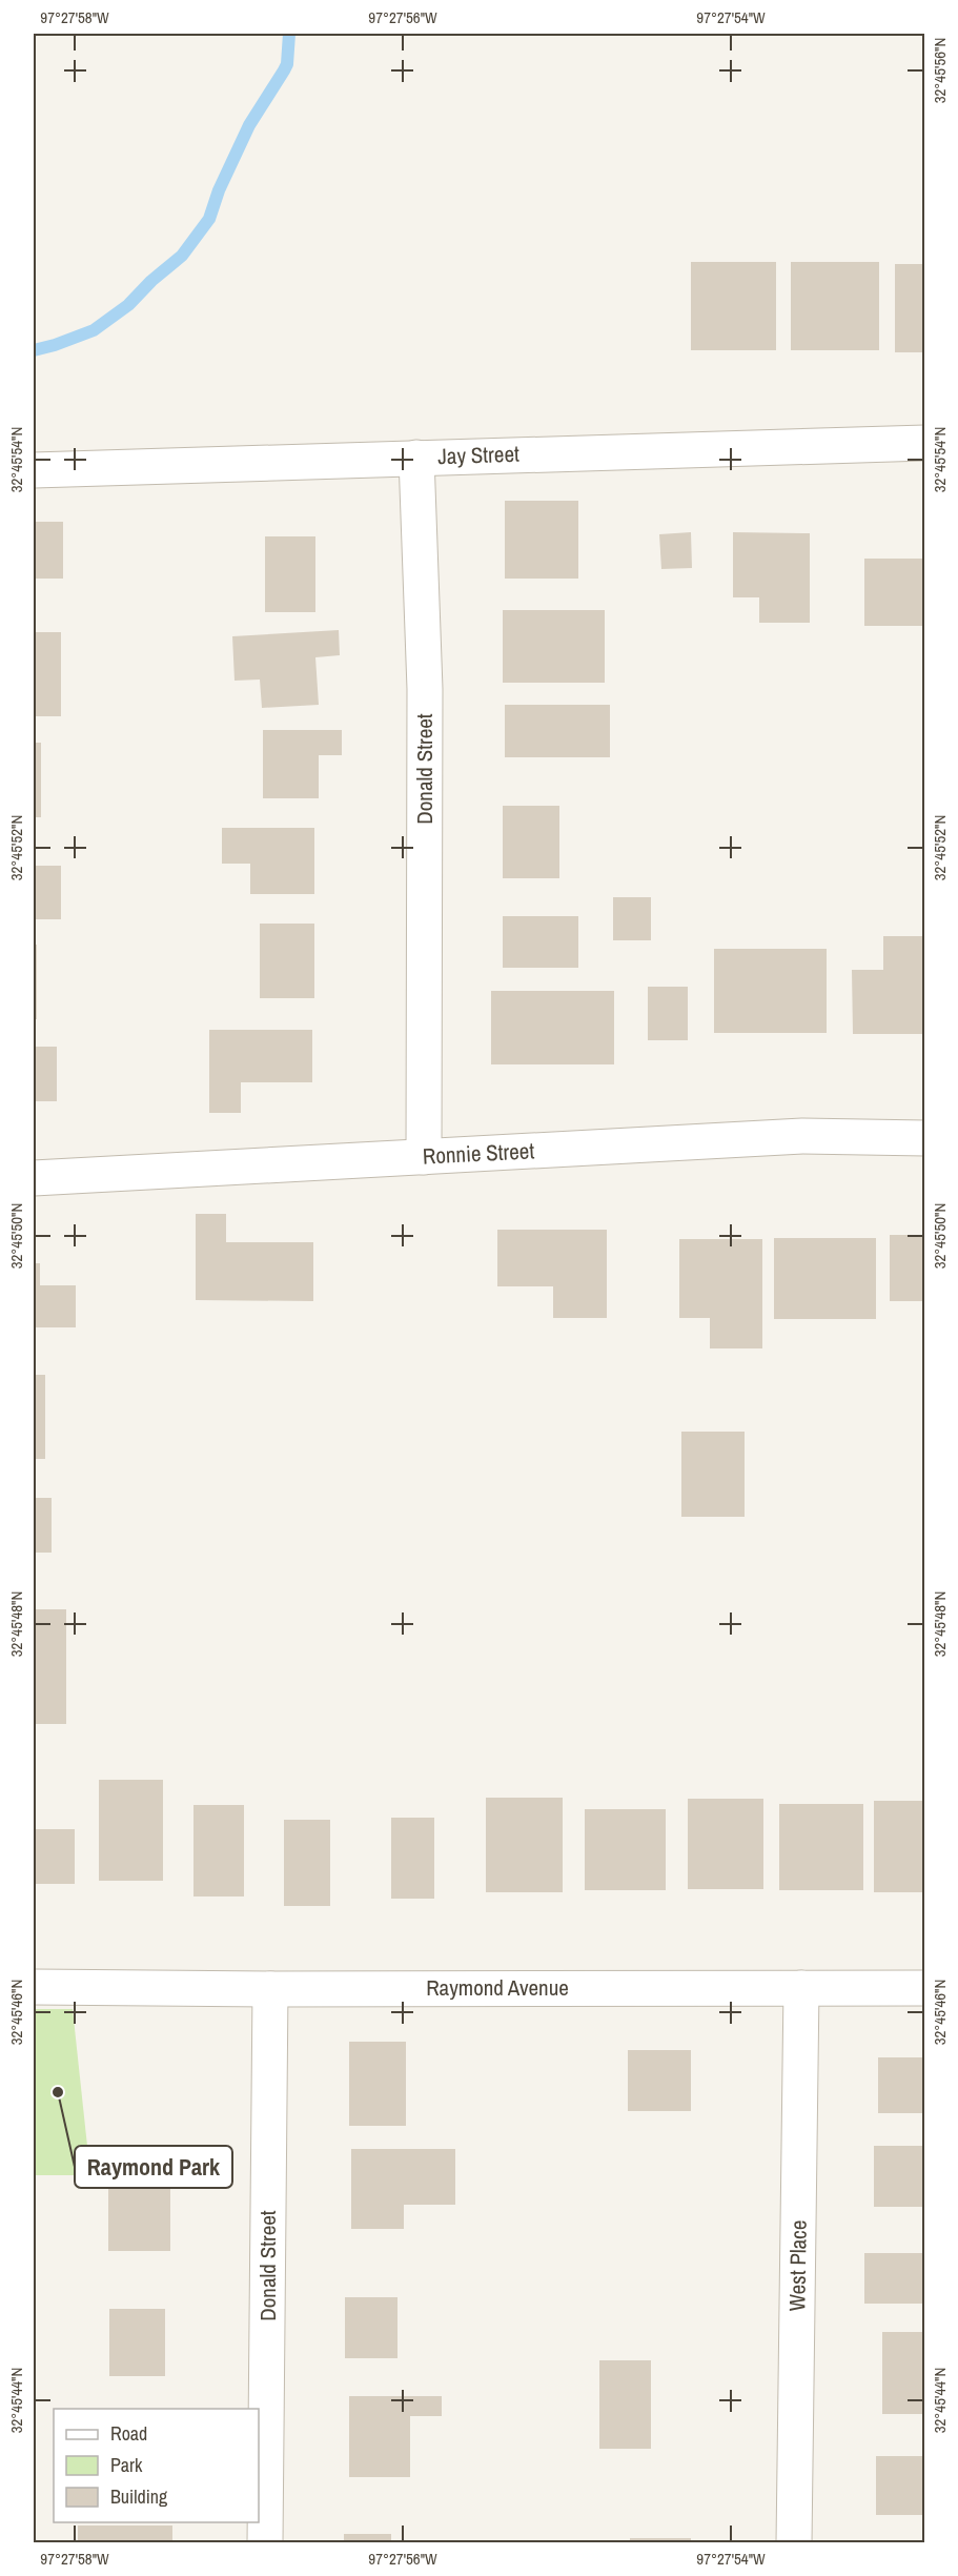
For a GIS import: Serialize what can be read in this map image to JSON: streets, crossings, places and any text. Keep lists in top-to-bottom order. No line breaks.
{"streets":{"street":["Jay Street","Donald Street","Ronnie Street","Raymond Avenue","West Place"]},"crossings":[["Jay Street","Donald Street"],["Donald Street","Ronnie Street"],["Donald Street","Raymond Avenue"],["Raymond Avenue","West Place"]],"places":["Raymond Park"],"legend":["Road","Park","Building"],"coordinates":["97°27'58\"W","97°27'56\"W","97°27'54\"W","32°45'56\"N","32°45'54\"N","32°45'52\"N","32°45'50\"N","32°45'48\"N","32°45'46\"N","32°45'44\"N"]}
